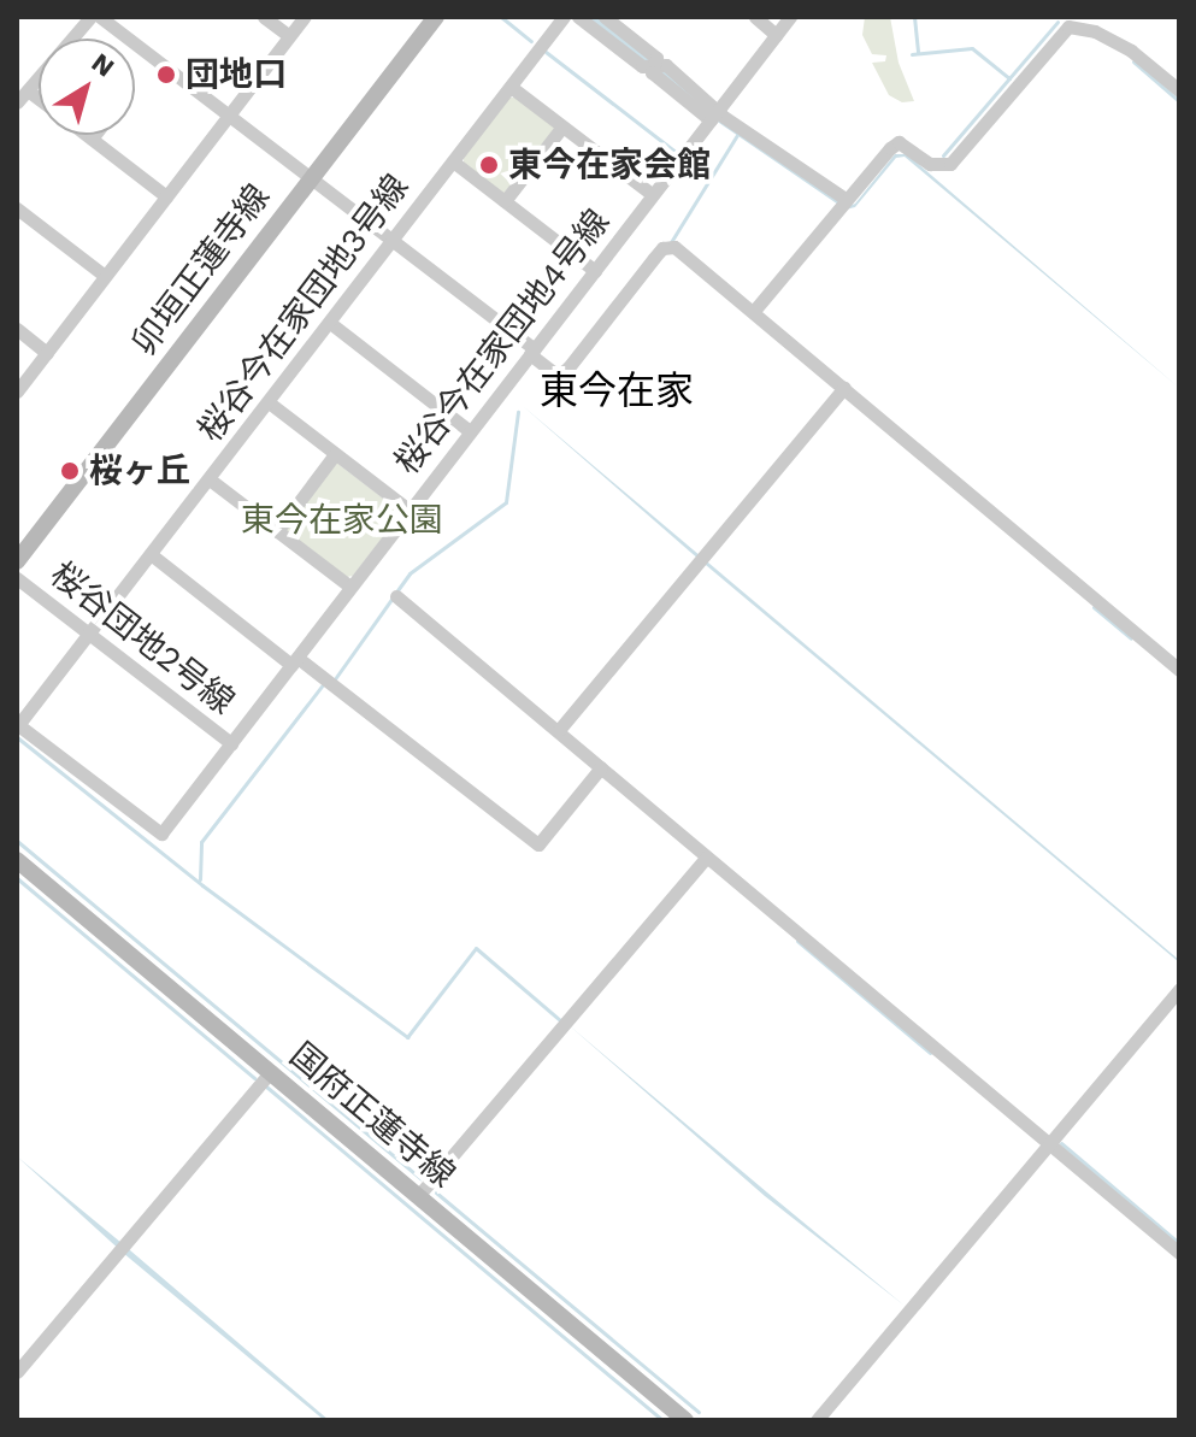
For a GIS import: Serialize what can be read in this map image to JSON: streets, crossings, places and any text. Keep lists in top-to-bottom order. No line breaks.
{"streets":{"main road":["卯垣正蓮寺線","国府正蓮寺線"],"street":["桜谷今在家団地3号線","桜谷今在家団地4号線","桜谷団地2号線"]},"crossings":[["桜谷今在家団地3号線","桜谷今在家団地4号線"],["桜谷今在家団地3号線","桜谷団地2号線"],["桜谷今在家団地4号線","桜谷団地2号線"]],"districts":["東今在家"],"parks":["東今在家公園"],"places":["団地口","東今在家会館","桜ヶ丘"],"north":"top right"}
